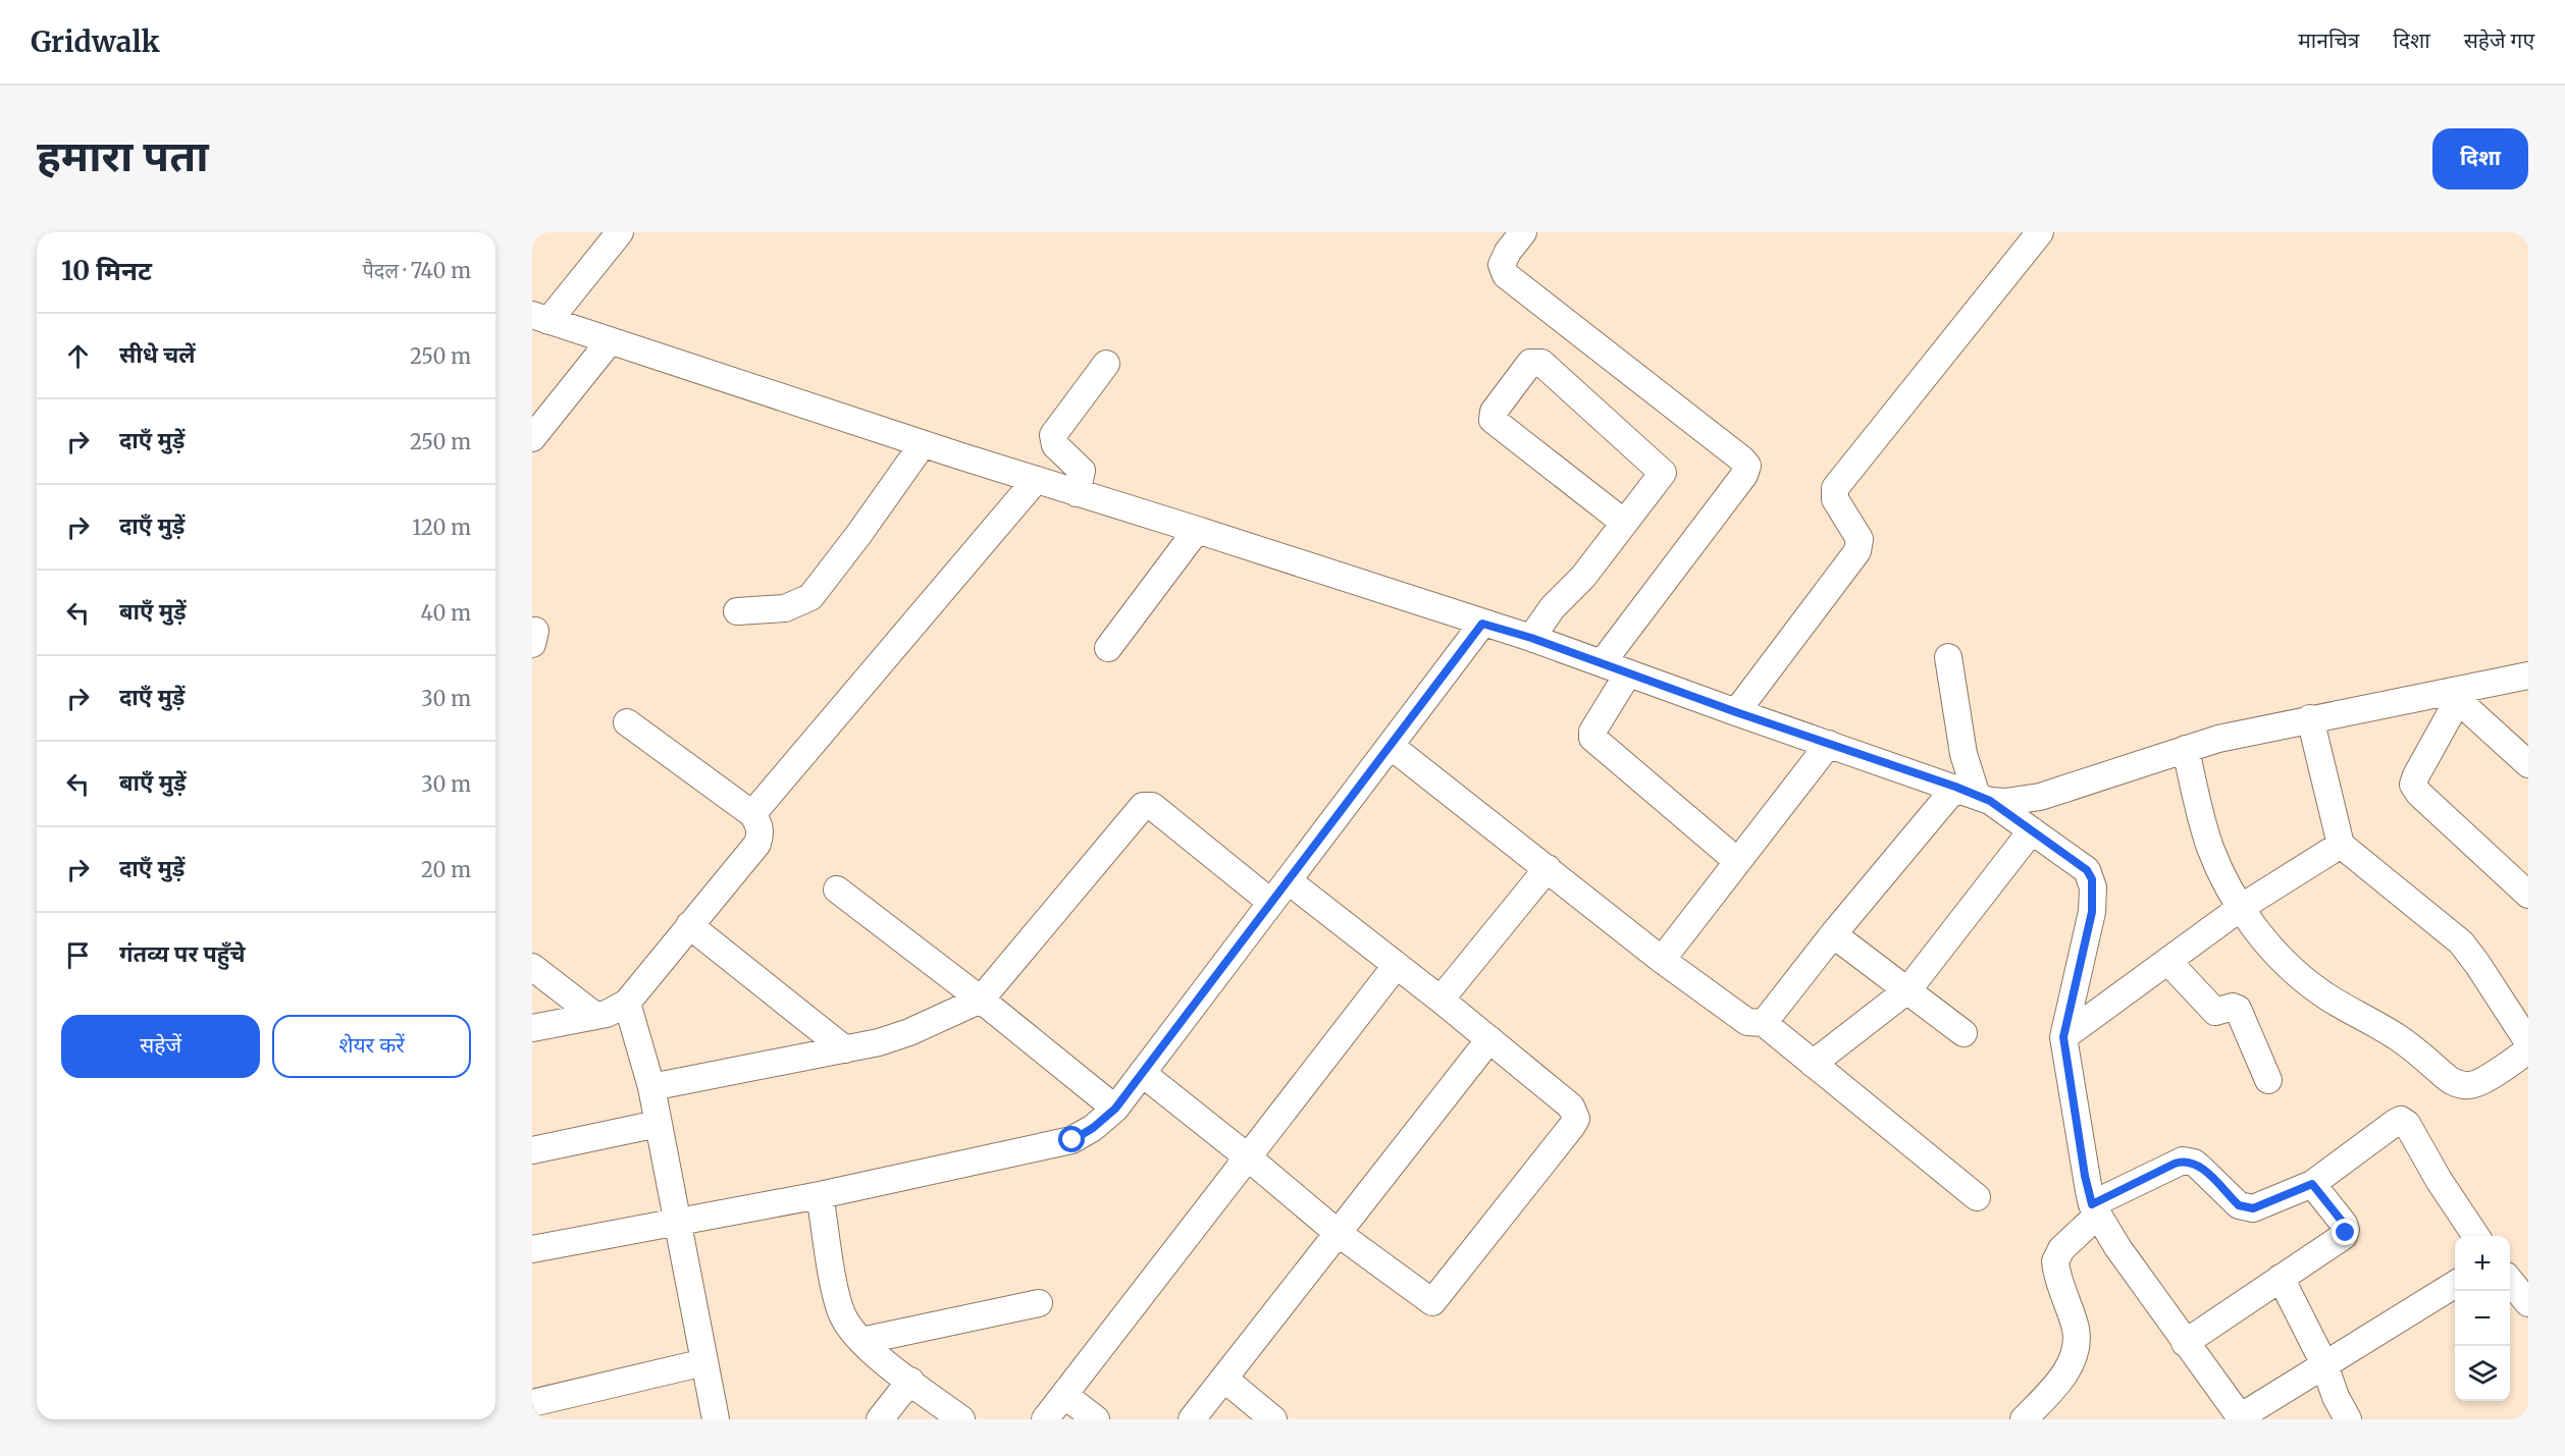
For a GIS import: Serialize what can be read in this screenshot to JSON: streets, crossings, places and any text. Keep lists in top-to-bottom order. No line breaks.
{"page":{"header":"Gridwalk","nav":["मानचित्र","दिशा","सहेजे गए"],"buttons":["दिशा",["सहेजें","शेयर करें"]],"title":"हमारा पता","heading":["10 मिनट","पैदल · 740 m"],"list":[["सीधे चलें","250 m"],["दाएँ मुड़ें","250 m"],["दाएँ मुड़ें","120 m"],["बाएँ मुड़ें","40 m"],["दाएँ मुड़ें","30 m"],["बाएँ मुड़ें","30 m"],["दाएँ मुड़ें","20 m"],"गंतव्य पर पहुँचे"],"map_buttons":["+","−"]}}
